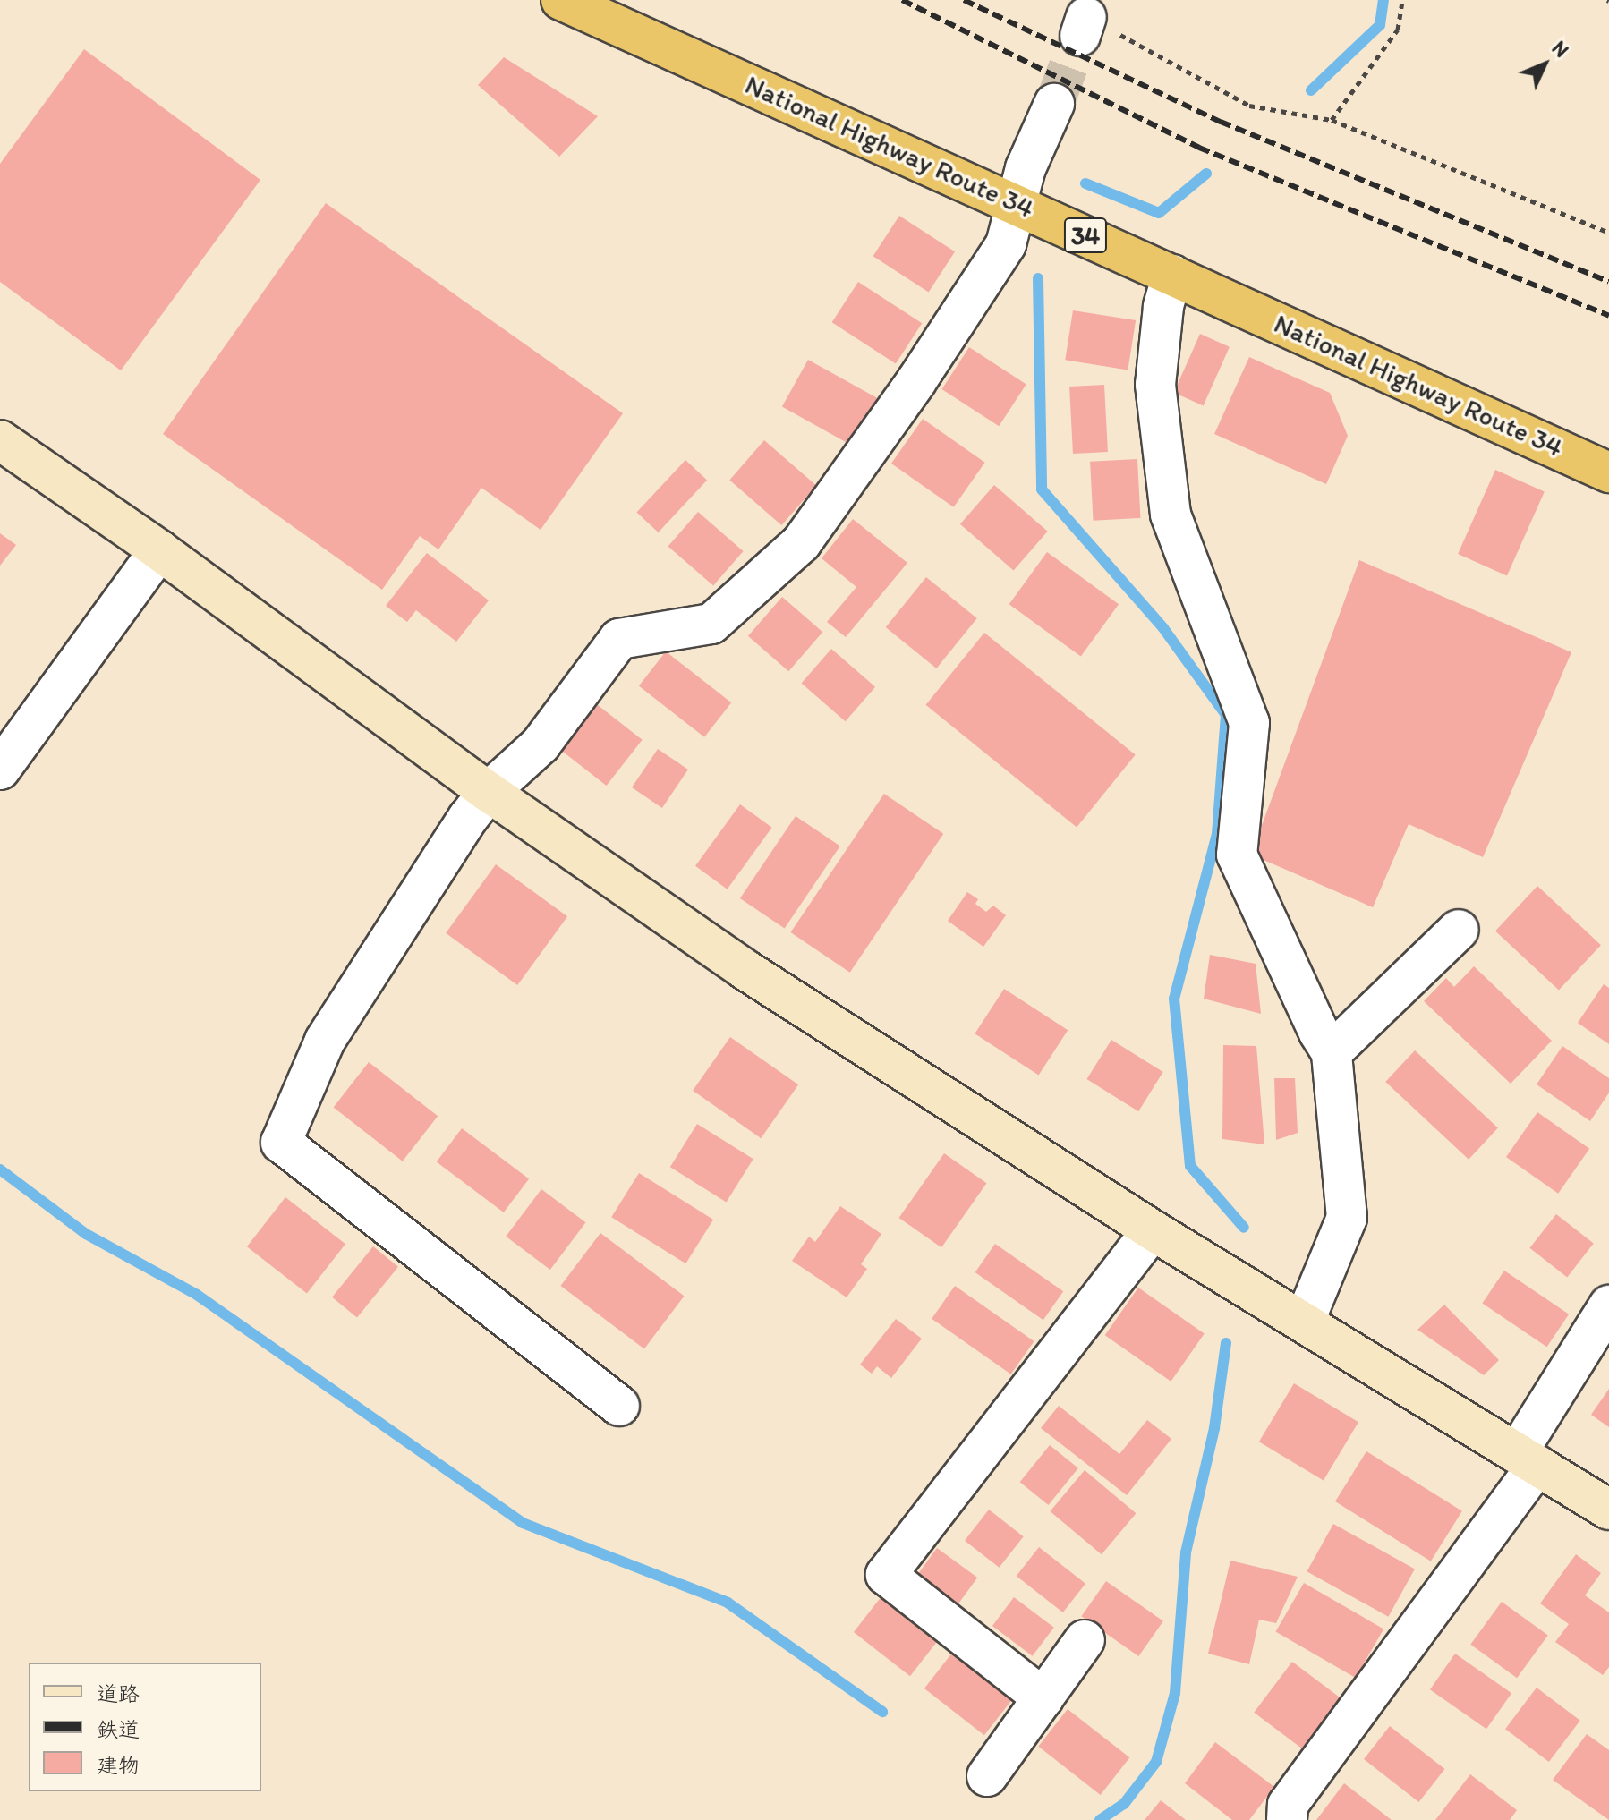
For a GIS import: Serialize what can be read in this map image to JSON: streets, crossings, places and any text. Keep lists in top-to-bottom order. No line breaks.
{"streets":{"highway":["National Highway Route 34","34"]},"legend":["道路","鉄道","建物"],"north":"top right"}
